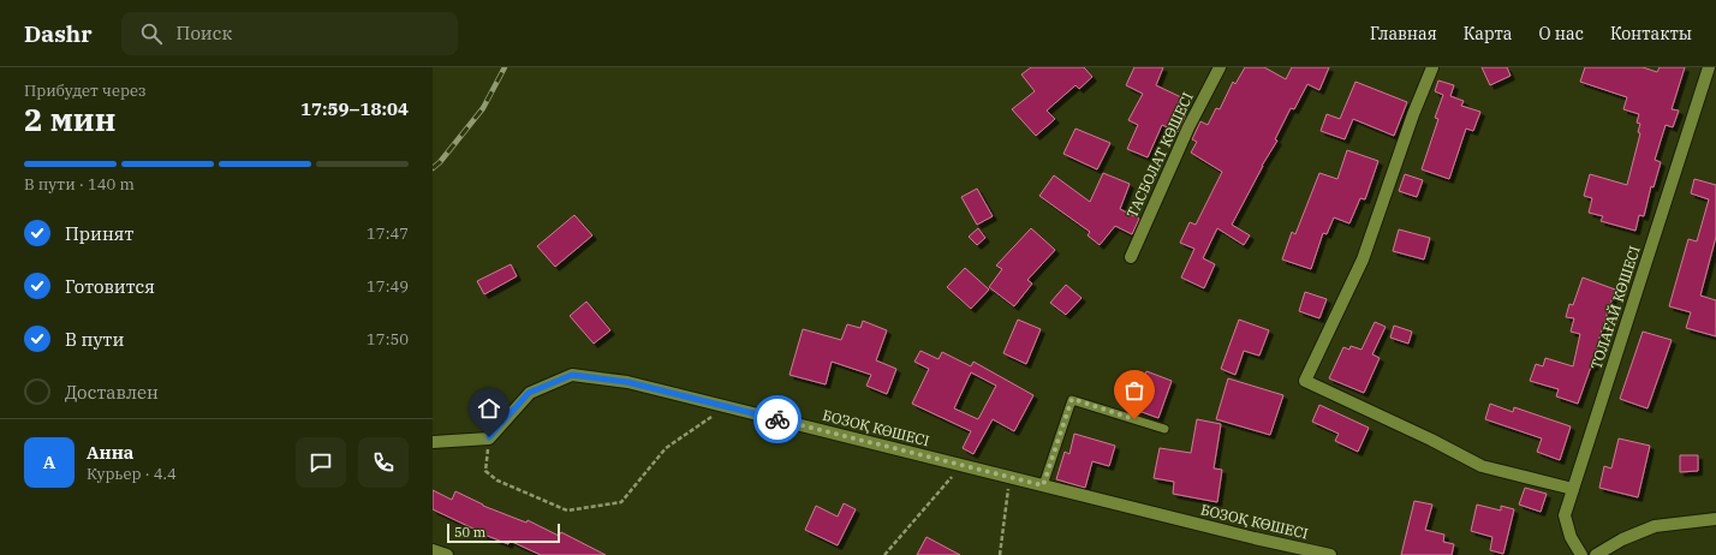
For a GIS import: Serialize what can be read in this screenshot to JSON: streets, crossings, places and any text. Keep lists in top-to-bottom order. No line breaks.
{"streets":{"street":["ТАСБОЛАТ КӨШЕСІ","ТОЛАҒАЙ КӨШЕСІ","БОЗОҚ КӨШЕСІ"]},"scale_bar":"50 m","page":{"header":"Dashr","search":"Поиск","nav":["Главная","Карта","О нас","Контакты"],"heading":["2 мин","Прибудет через","17:59–18:04"],"panel":["Анна","Курьер · 4.4"],"bar":"В пути · 140 m","list":[["Принят","17:47"],["Готовится","17:49"],["В пути","17:50"],"Доставлен"],"round":"А","scale":"50 m"}}
